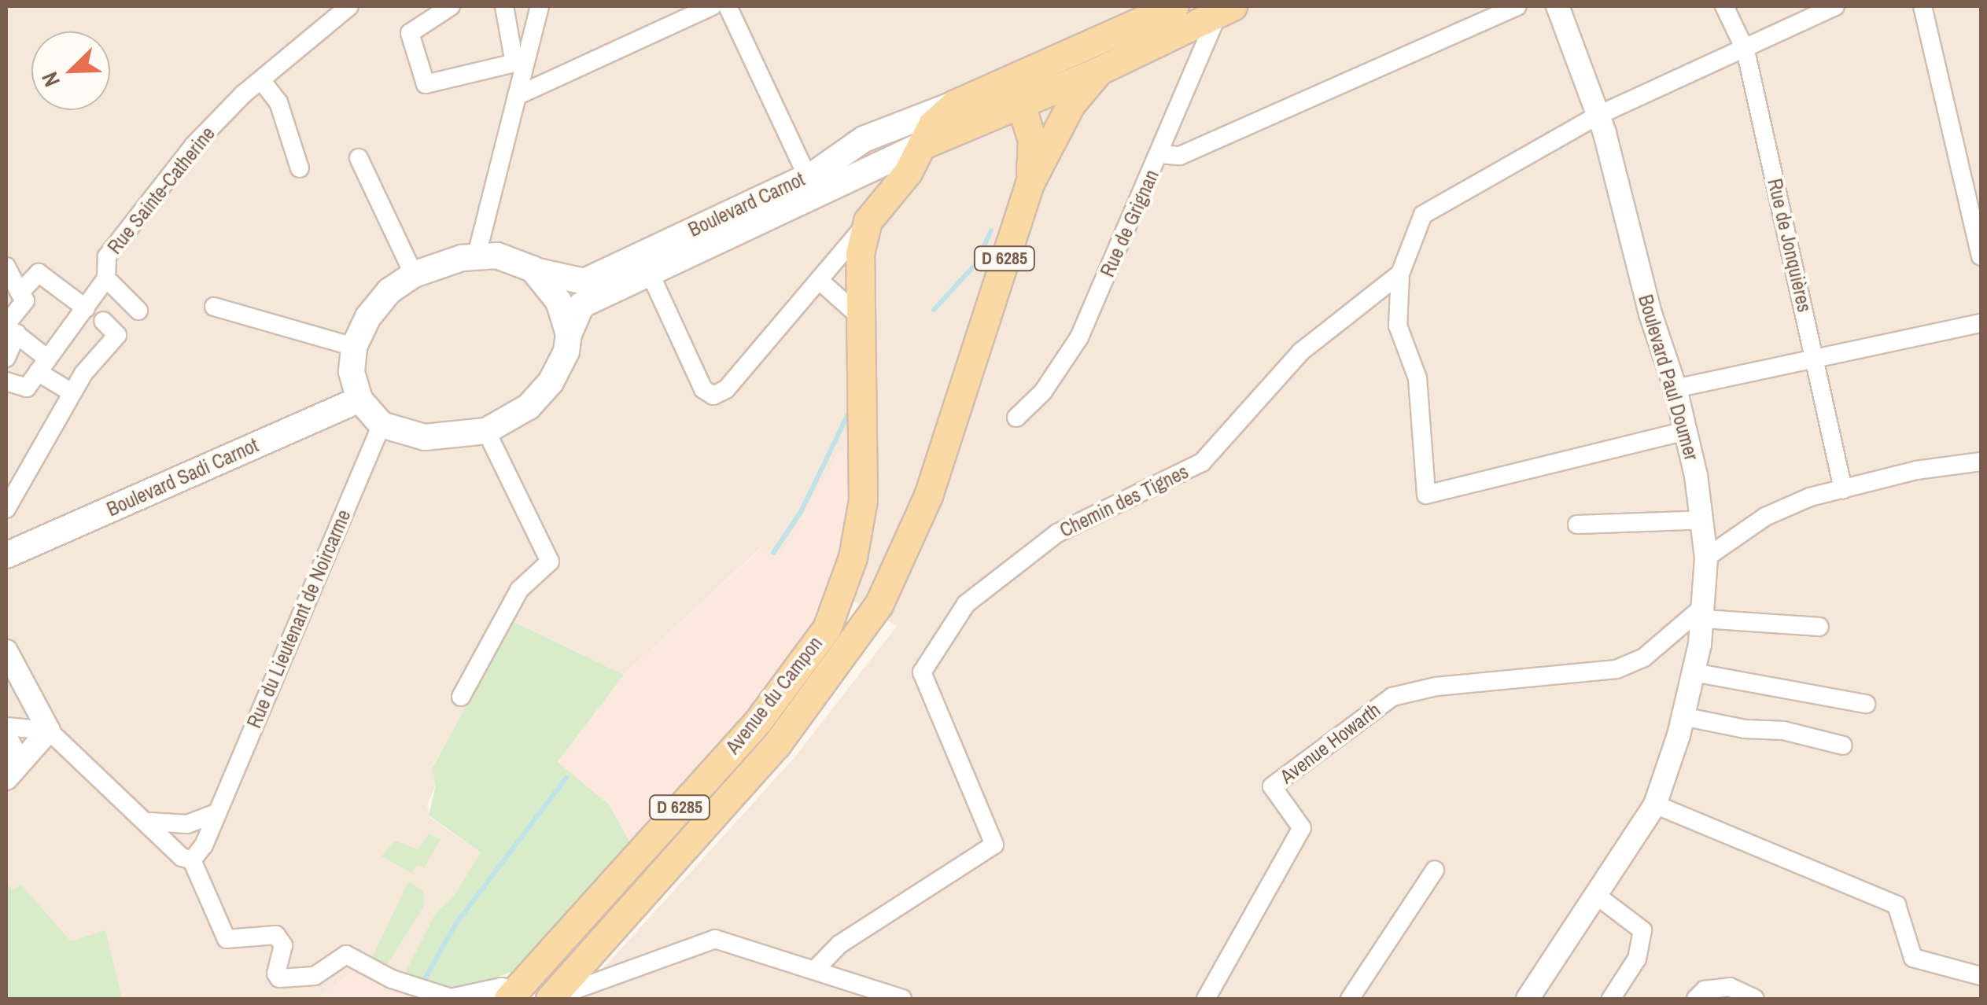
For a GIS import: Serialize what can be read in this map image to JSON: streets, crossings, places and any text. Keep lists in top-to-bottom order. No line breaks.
{"streets":{"main road":["Boulevard Carnot","D 6285","Boulevard Sadi Carnot","Avenue du Campon"],"street":["Rue Sainte-Catherine","Rue de Grignan","Rue de Jonquières","Boulevard Paul Doumer","Chemin des Tignes","Rue du Lieutenant de Noircarme","Avenue Howarth"]},"crossings":[["Boulevard Carnot","Rue de Grignan"],["Boulevard Carnot","Boulevard Sadi Carnot"],["Boulevard Carnot","Rue du Lieutenant de Noircarme"],["Boulevard Carnot","Avenue du Campon"],["Boulevard Paul Doumer","Avenue Howarth"],["Boulevard Sadi Carnot","Rue du Lieutenant de Noircarme"]],"north":"bottom left"}
